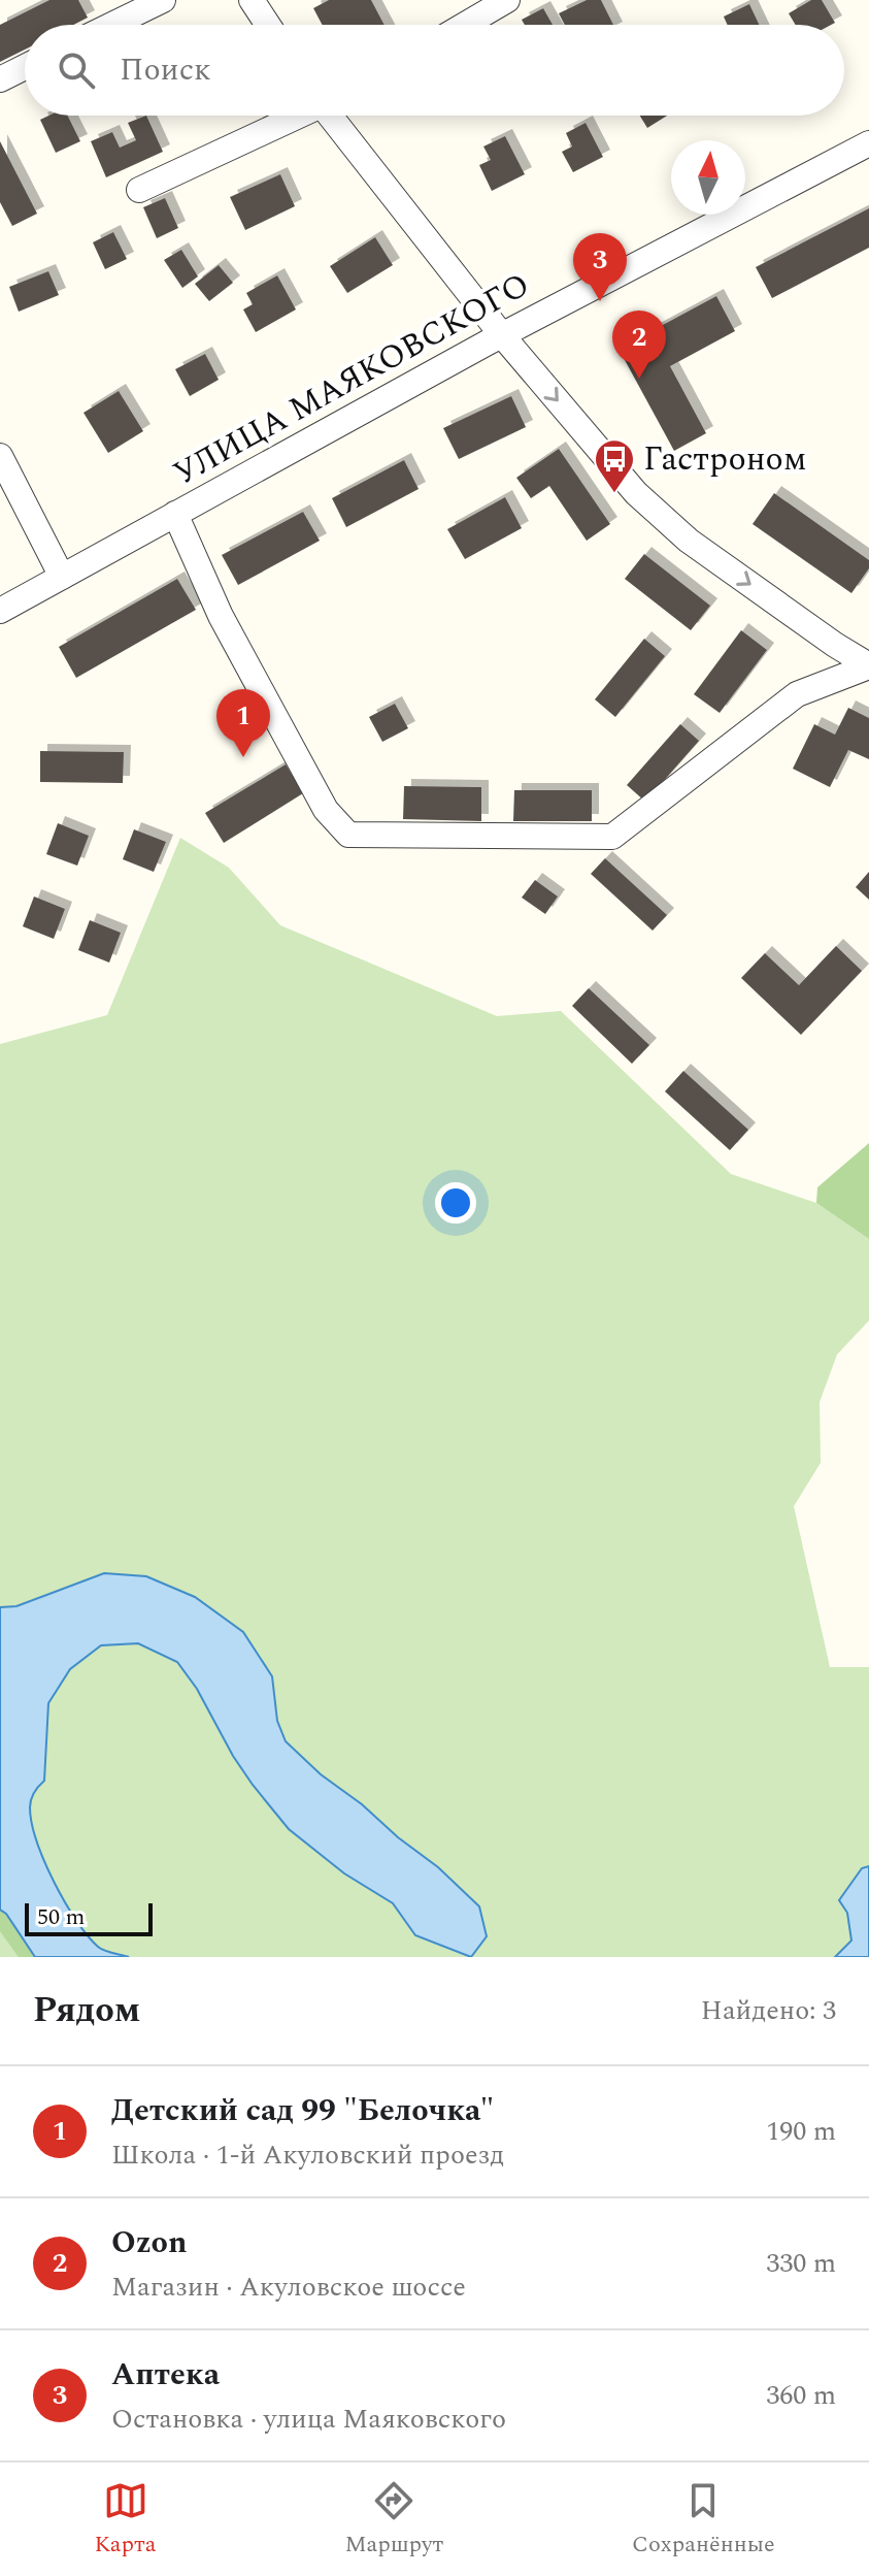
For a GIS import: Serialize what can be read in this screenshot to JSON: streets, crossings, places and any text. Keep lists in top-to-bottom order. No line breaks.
{"streets":{"street":["УЛИЦА МАЯКОВСКОГО"]},"places":{"bus stop":["Гастроном"]},"scale_bar":"50 m","north":"top","page":{"search":"Поиск","pins":["3","2","1"],"scale":"50 m","heading":["Рядом","Найдено: 3"],"list":[{"mark":"1","name":"Детский сад 99 \"Белочка\"","note":"Школа · 1-й Акуловский проезд","value":"190 m"},{"mark":"2","name":"Ozon","note":"Магазин · Акуловское шоссе","value":"330 m"},{"mark":"3","name":"Аптека","note":"Остановка · улица Маяковского","value":"360 m"}],"nav":["Карта","Маршрут","Сохранённые"]}}
